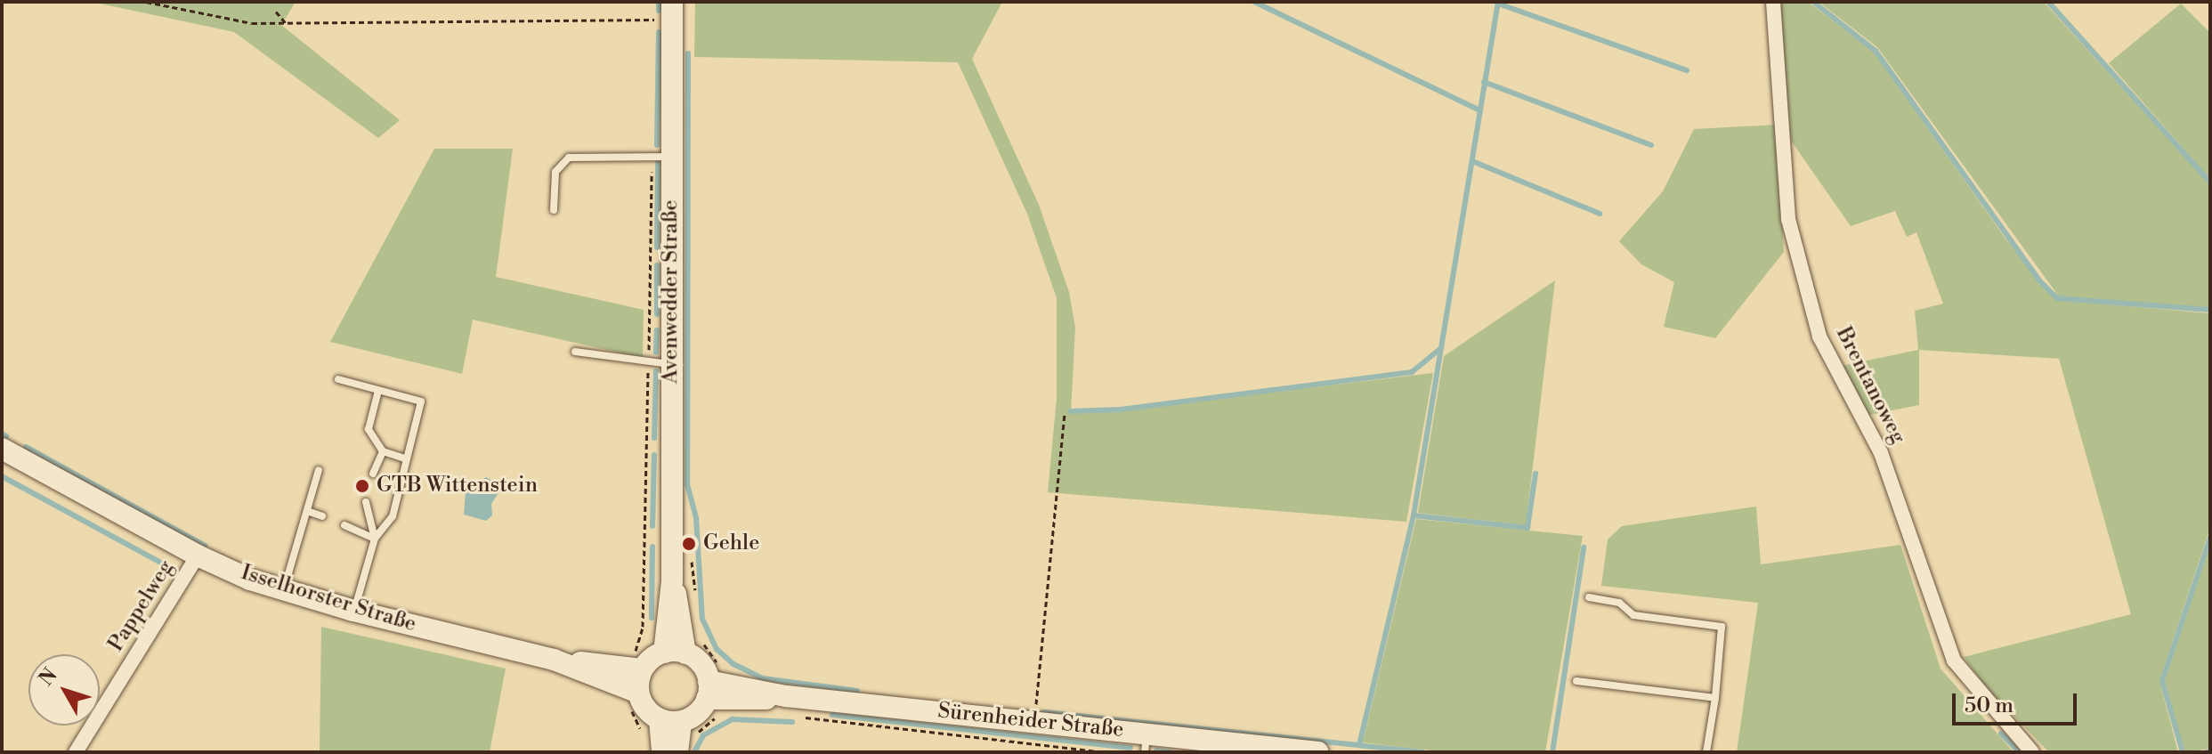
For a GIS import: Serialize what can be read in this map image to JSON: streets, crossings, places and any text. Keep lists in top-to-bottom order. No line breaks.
{"streets":{"street":["Avenwedder Straße","Brentanoweg","Isselhorster Straße","Pappelweg","Sürenheider Straße"]},"crossings":[["Avenwedder Straße","Isselhorster Straße"],["Avenwedder Straße","Sürenheider Straße"],["Isselhorster Straße","Pappelweg"],["Isselhorster Straße","Sürenheider Straße"]],"places":["GTB Wittenstein","Gehle"],"scale_bar":"50 m","north":"top left"}
